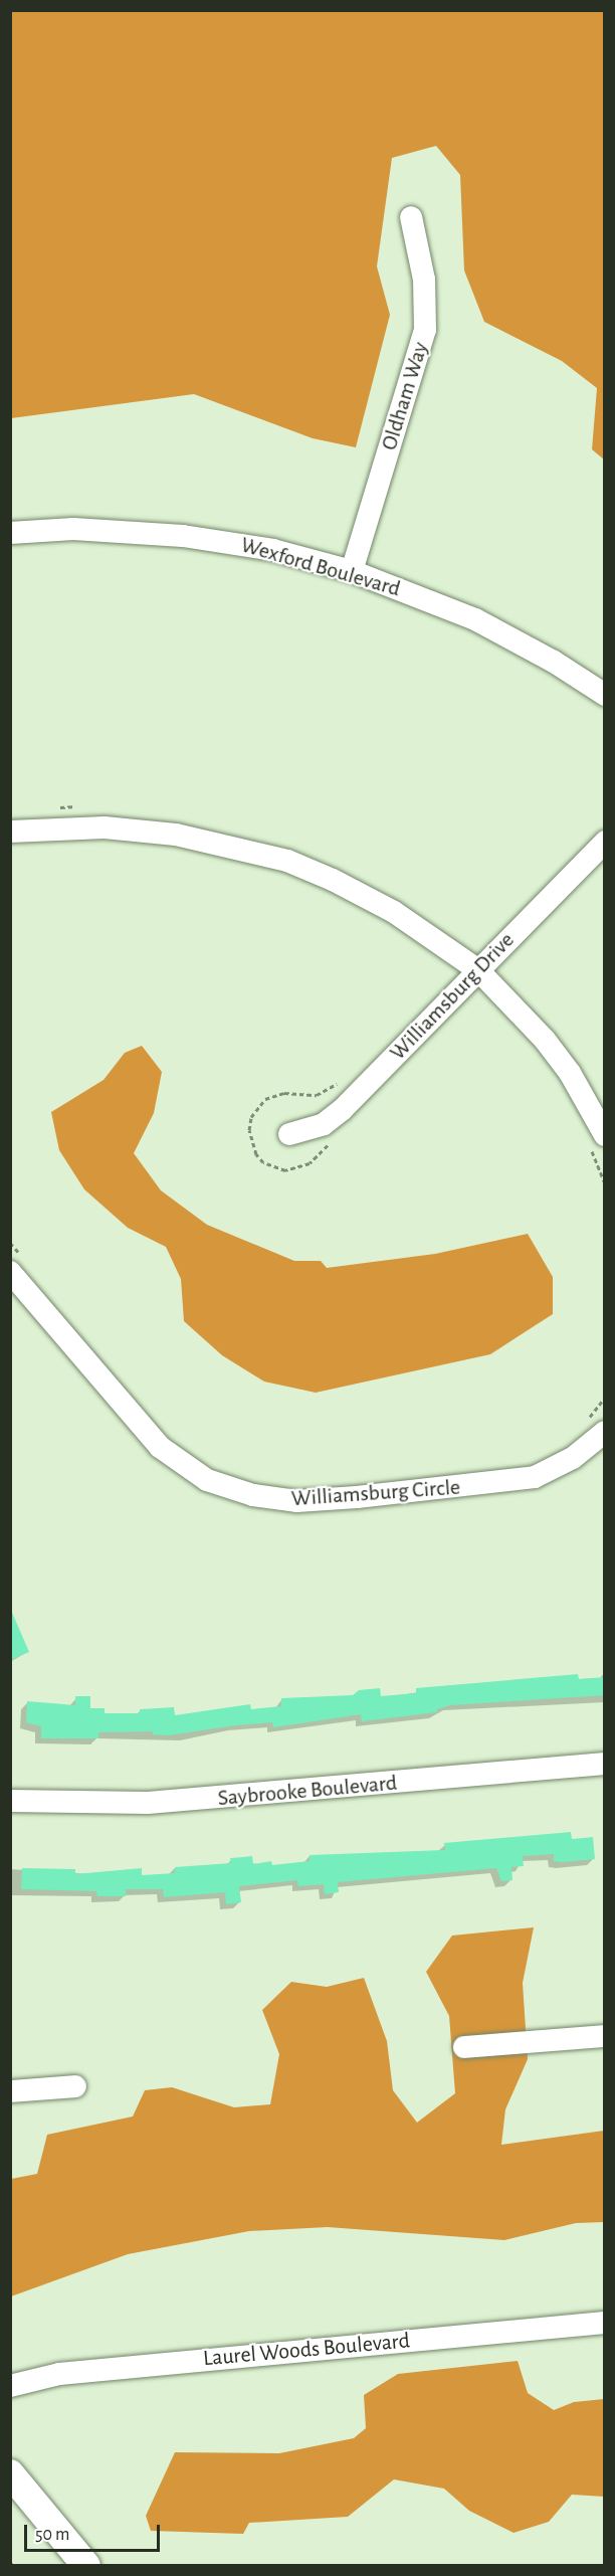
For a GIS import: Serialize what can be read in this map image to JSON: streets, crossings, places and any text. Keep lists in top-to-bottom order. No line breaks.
{"streets":{"street":["Oldham Way","Wexford Boulevard","Williamsburg Drive","Williamsburg Circle","Saybrooke Boulevard","Laurel Woods Boulevard"]},"crossings":[["Oldham Way","Wexford Boulevard"]],"scale_bar":"50 m"}
